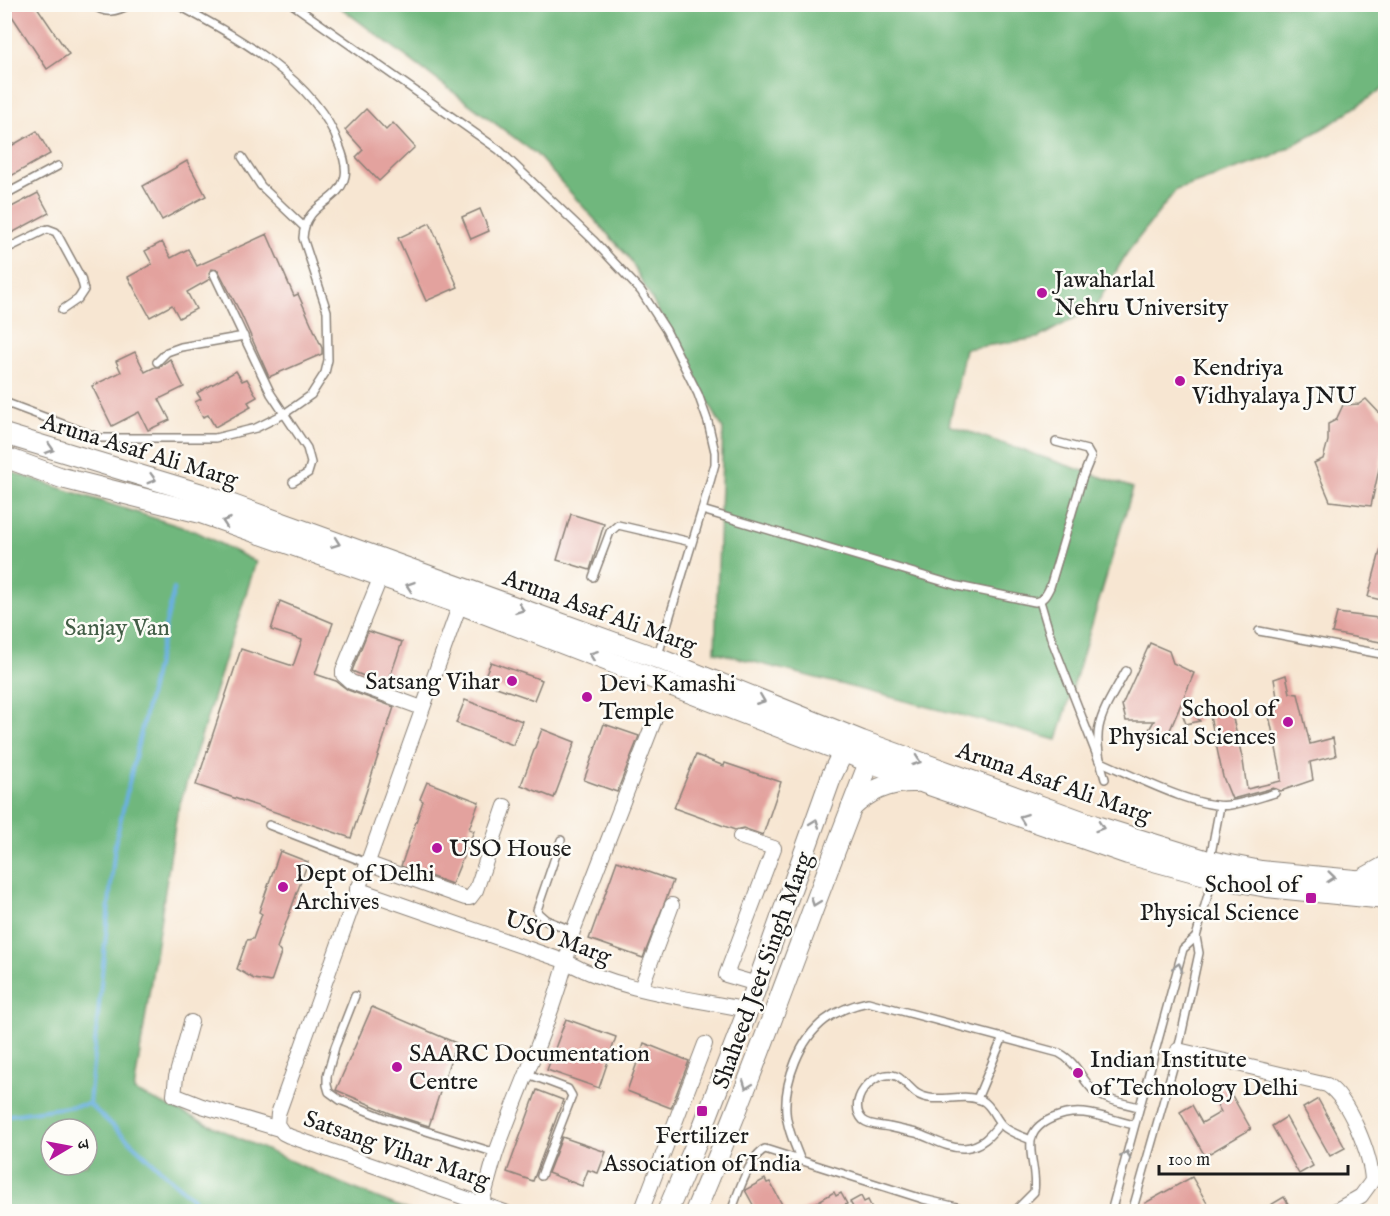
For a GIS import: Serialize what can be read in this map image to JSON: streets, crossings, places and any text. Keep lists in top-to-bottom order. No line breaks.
{"streets":{"main road":["Aruna Asaf Ali Marg","Shaheed Jeet Singh Marg"],"street":["USO Marg","Satsang Vihar Marg"]},"crossings":[["Aruna Asaf Ali Marg","Shaheed Jeet Singh Marg"],["USO Marg","Shaheed Jeet Singh Marg"]],"parks":["Sanjay Van"],"places":{"other":["Jawaharlal Nehru University","Kendriya Vidhyalaya JNU","Satsang Vihar","Devi Kamashi Temple","School of Physical Sciences","USO House","Dept of Delhi Archives","SAARC Documentation Centre","Indian Institute of Technology Delhi"],"transit":["School of Physical Science","Fertilizer Association of India"]},"scale_bar":"100 m","north":"right"}
